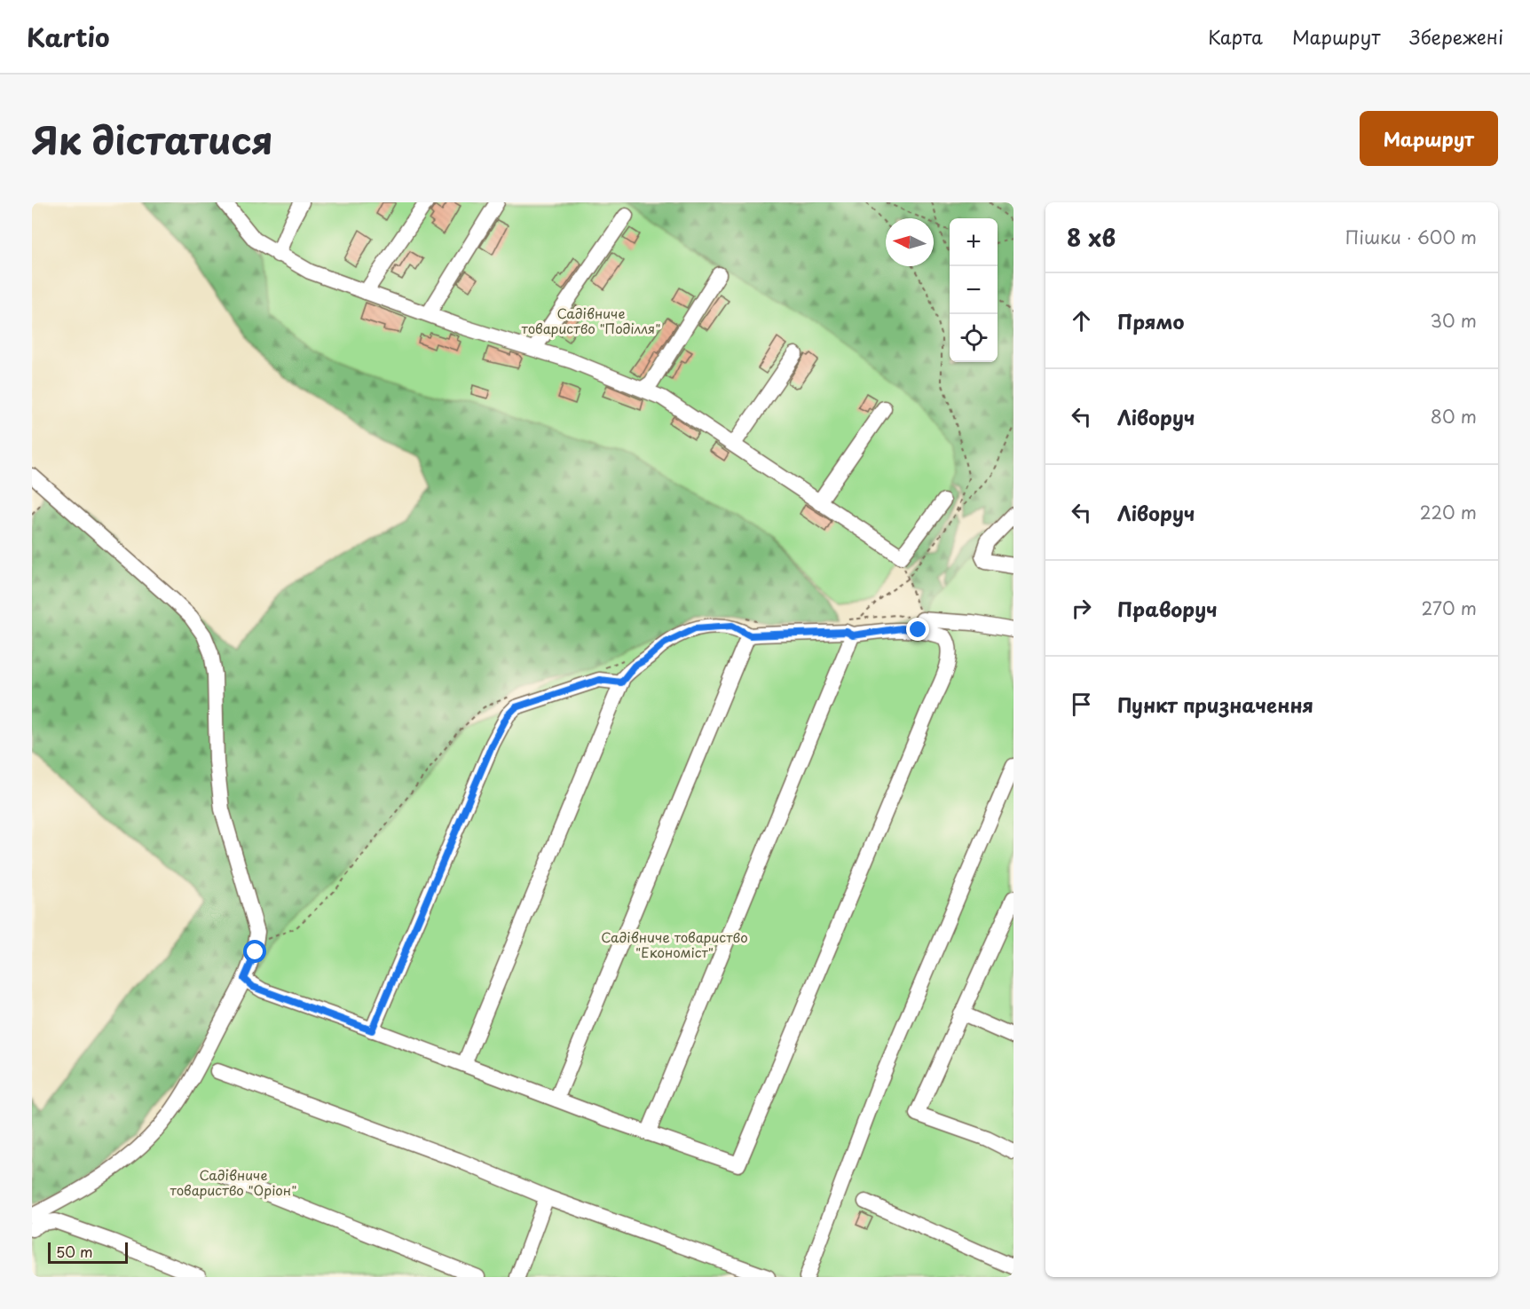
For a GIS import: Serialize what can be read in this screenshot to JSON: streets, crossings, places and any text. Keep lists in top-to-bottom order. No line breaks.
{"parks":["Садівниче товариство \"Поділля\"","Садівниче товариство \"Економіст\"","Садівниче товариство \"Оріон\""],"scale_bar":"50 m","north":"left","page":{"header":"Kartio","nav":["Карта","Маршрут","Збережені"],"title":"Як дістатися","buttons":"Маршрут","heading":["8 хв","Пішки · 600 m"],"map_buttons":["+","−"],"list":[["Прямо","30 m"],["Ліворуч","80 m"],["Ліворуч","220 m"],["Праворуч","270 m"],"Пункт призначення"],"scale":"50 m"}}
